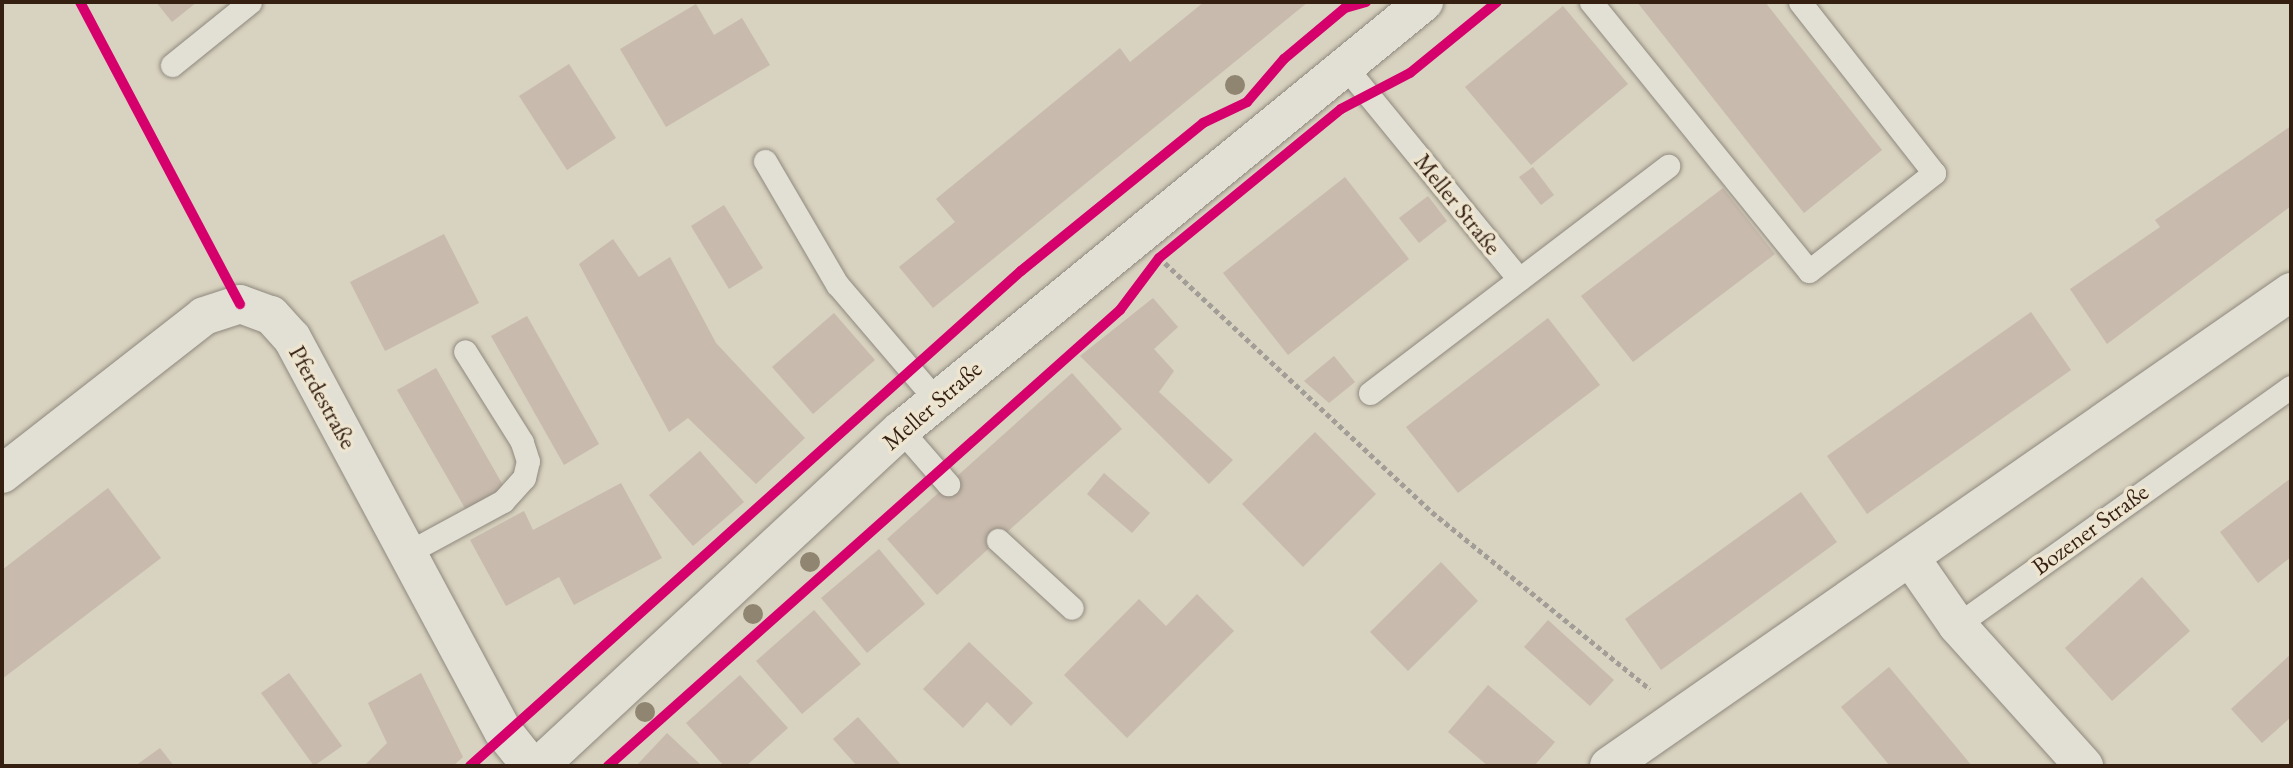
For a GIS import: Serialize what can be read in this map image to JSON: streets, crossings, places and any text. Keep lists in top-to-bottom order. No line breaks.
{"streets":{"street":["Meller Straße","Pferdestraße"],"lane":["Bozener Straße"]}}
